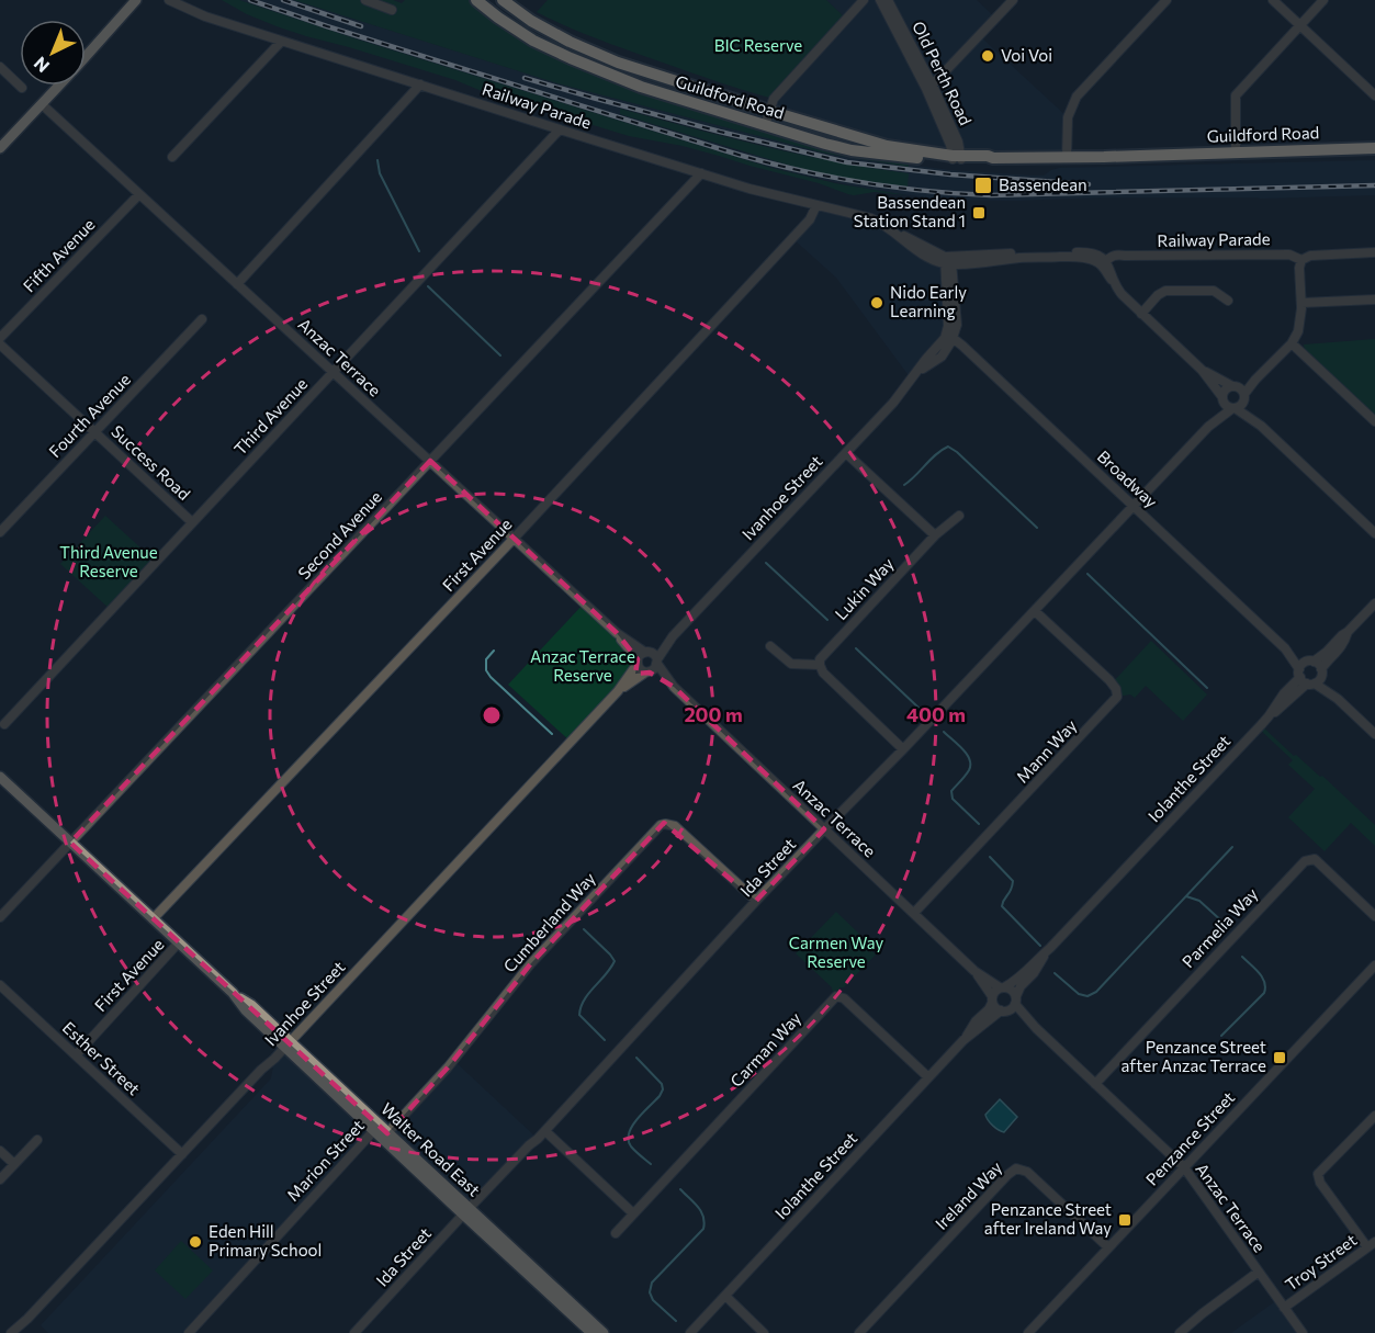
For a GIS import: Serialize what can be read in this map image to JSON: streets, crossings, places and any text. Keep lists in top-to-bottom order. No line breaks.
{"streets":{"highway":["Guildford Road"],"main road":["Walter Road East"],"street":["Old Perth Road","Railway Parade","Fifth Avenue","Anzac Terrace","Fourth Avenue","Third Avenue","Success Road","Broadway","Ivanhoe Street","Second Avenue","First Avenue","Lukin Way","Mann Way","Iolanthe Street","Ida Street","Cumberland Way","Parmelia Way","Carman Way","Esther Street","Penzance Street","Marion Street","Ireland Way","Troy Street"]},"crossings":[["Old Perth Road","Guildford Road"],["Railway Parade","Third Avenue"],["Railway Parade","Second Avenue"],["Railway Parade","First Avenue"],["Fifth Avenue","Anzac Terrace"],["Anzac Terrace","Third Avenue"],["Anzac Terrace","Ivanhoe Street"],["Anzac Terrace","Second Avenue"],["Anzac Terrace","First Avenue"],["Anzac Terrace","Mann Way"],["Anzac Terrace","Iolanthe Street"],["Anzac Terrace","Ida Street"],["Anzac Terrace","Parmelia Way"],["Anzac Terrace","Penzance Street"],["Anzac Terrace","Troy Street"],["Fourth Avenue","Success Road"],["Third Avenue","Success Road"],["Broadway","Ivanhoe Street"],["Broadway","Iolanthe Street"],["Broadway","Ida Street"],["Ivanhoe Street","Esther Street"],["Ivanhoe Street","Walter Road East"],["Second Avenue","Walter Road East"],["First Avenue","Esther Street"],["First Avenue","Walter Road East"],["Mann Way","Ida Street"],["Iolanthe Street","Carman Way"],["Ida Street","Cumberland Way"],["Ida Street","Walter Road East"],["Cumberland Way","Walter Road East"],["Penzance Street","Ireland Way"],["Walter Road East","Marion Street"]],"parks":["BIC Reserve","Third Avenue Reserve","Anzac Terrace Reserve","Carmen Way Reserve"],"places":{"other":["Voi Voi","Nido Early Learning","Eden Hill Primary School"],"transit":["Bassendean","Bassendean Station Stand 1","Penzance Street after Anzac Terrace","Penzance Street after Ireland Way"]},"north":"bottom left","rings":["200 m","400 m"]}
